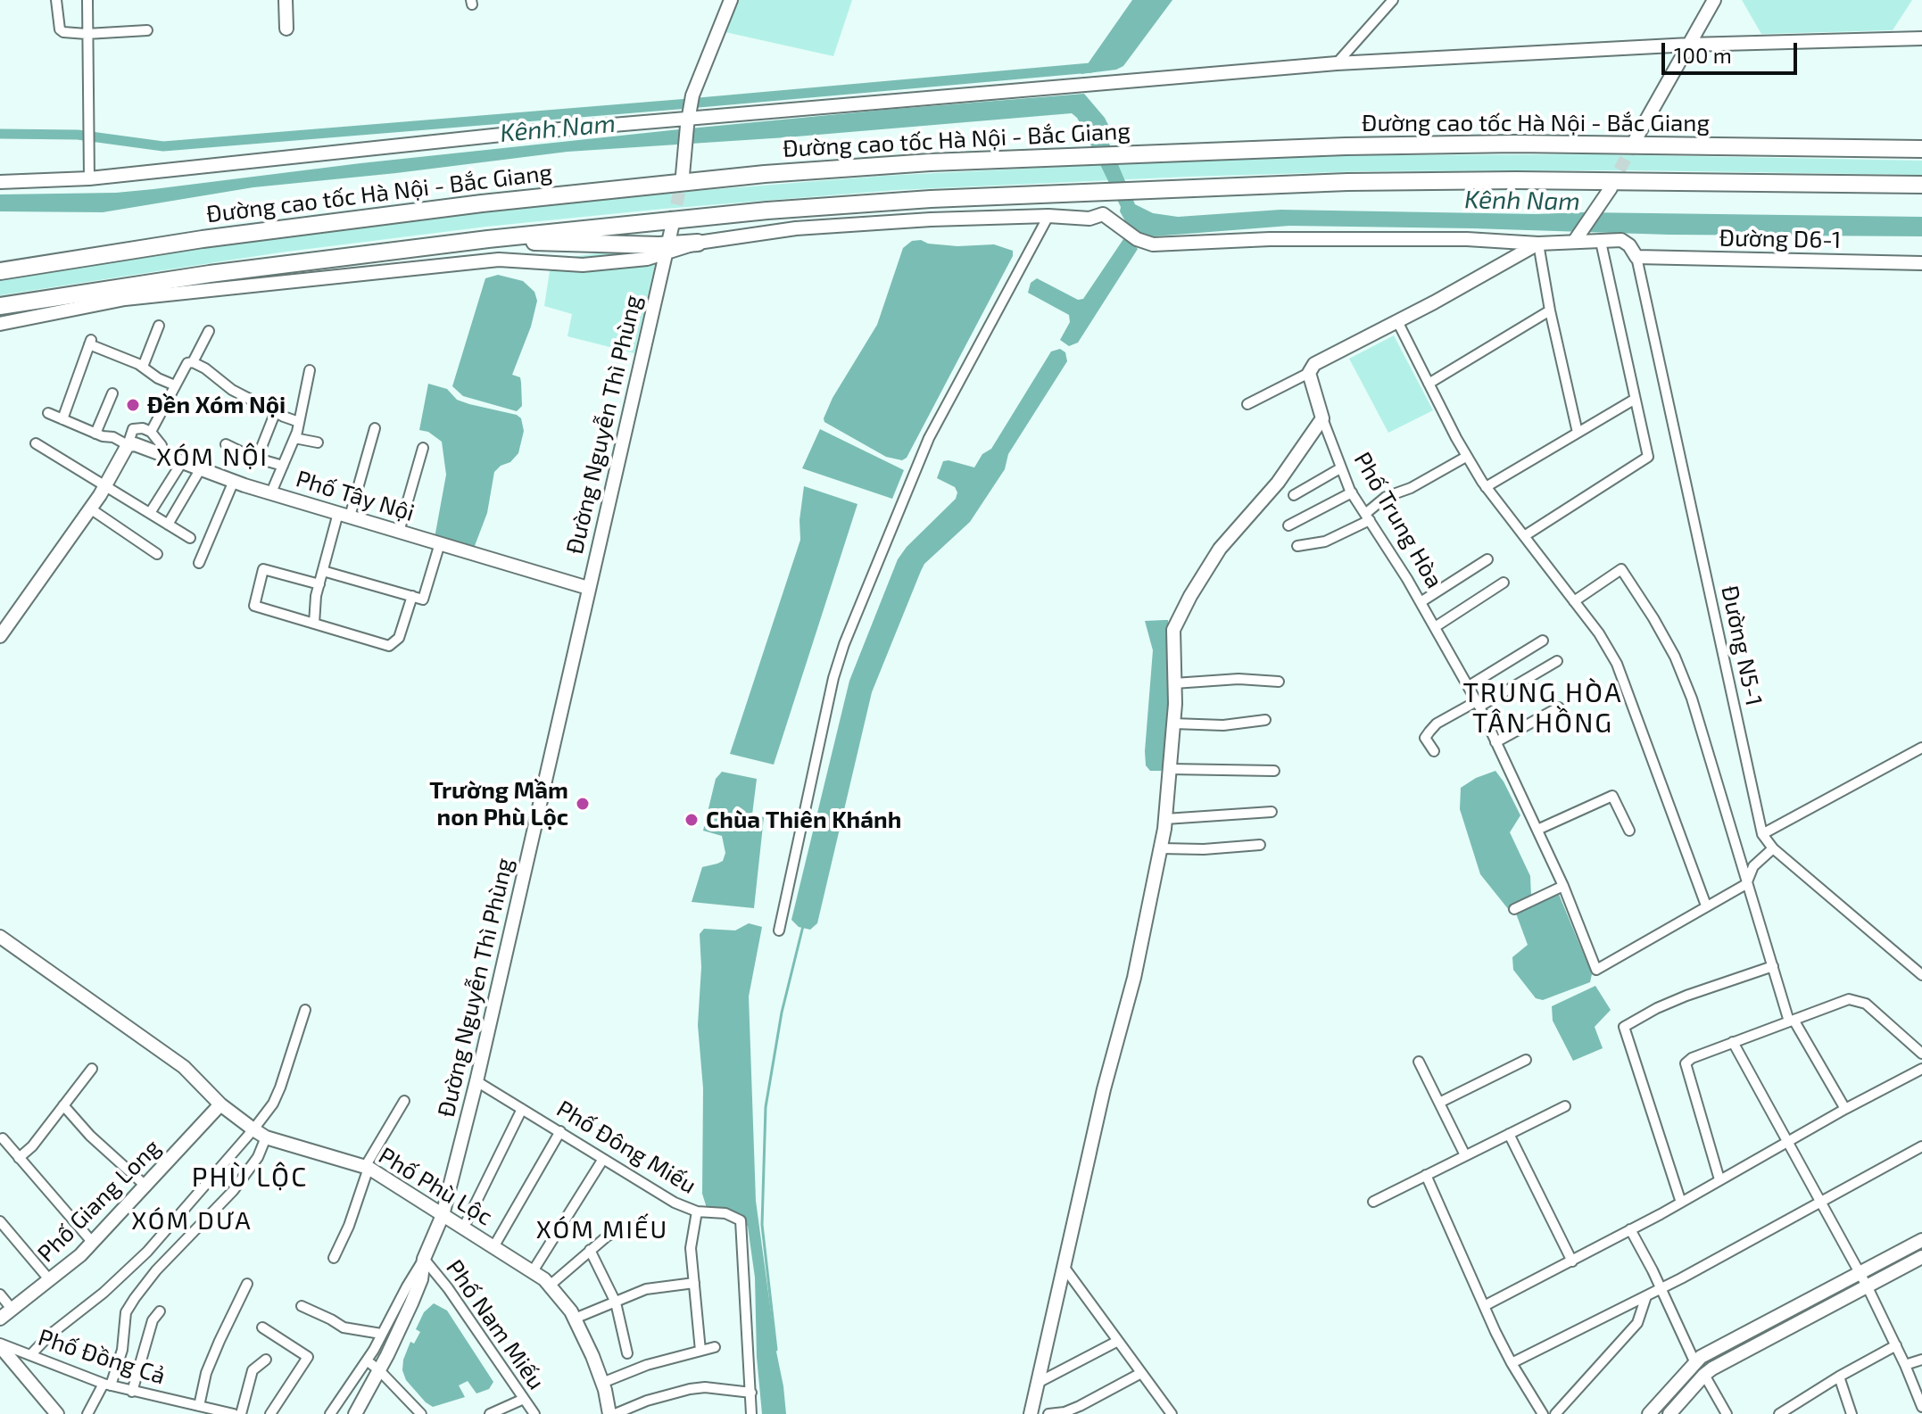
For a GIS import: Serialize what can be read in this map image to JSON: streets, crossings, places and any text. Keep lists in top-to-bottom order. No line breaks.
{"streets":{"highway":["Đường cao tốc Hà Nội - Bắc Giang"],"street":["Đường D6-1","Đường Nguyễn Thì Phùng","Phố Tây Nội","Phố Trung Hòa","Đường N5-1","Phố Đông Miếu","Phố Phù Lộc","Phố Giang Long","Phố Nam Miếu","Phố Đồng Cả"]},"crossings":[["Đường D6-1","Đường N5-1"],["Đường Nguyễn Thì Phùng","Phố Tây Nội"],["Đường Nguyễn Thì Phùng","Phố Đông Miếu"],["Đường Nguyễn Thì Phùng","Phố Phù Lộc"],["Đường Nguyễn Thì Phùng","Phố Nam Miếu"],["Phố Phù Lộc","Phố Giang Long"]],"districts":["XÓM NỘI","TRUNG HÒA TÂN HỒNG","PHÙ LỘC","XÓM DƯA","XÓM MIẾU"],"water":["Kênh Nam"],"places":["Đền Xóm Nội","Trường Mầm non Phù Lộc","Chùa Thiên Khánh"],"scale_bar":"100 m"}
